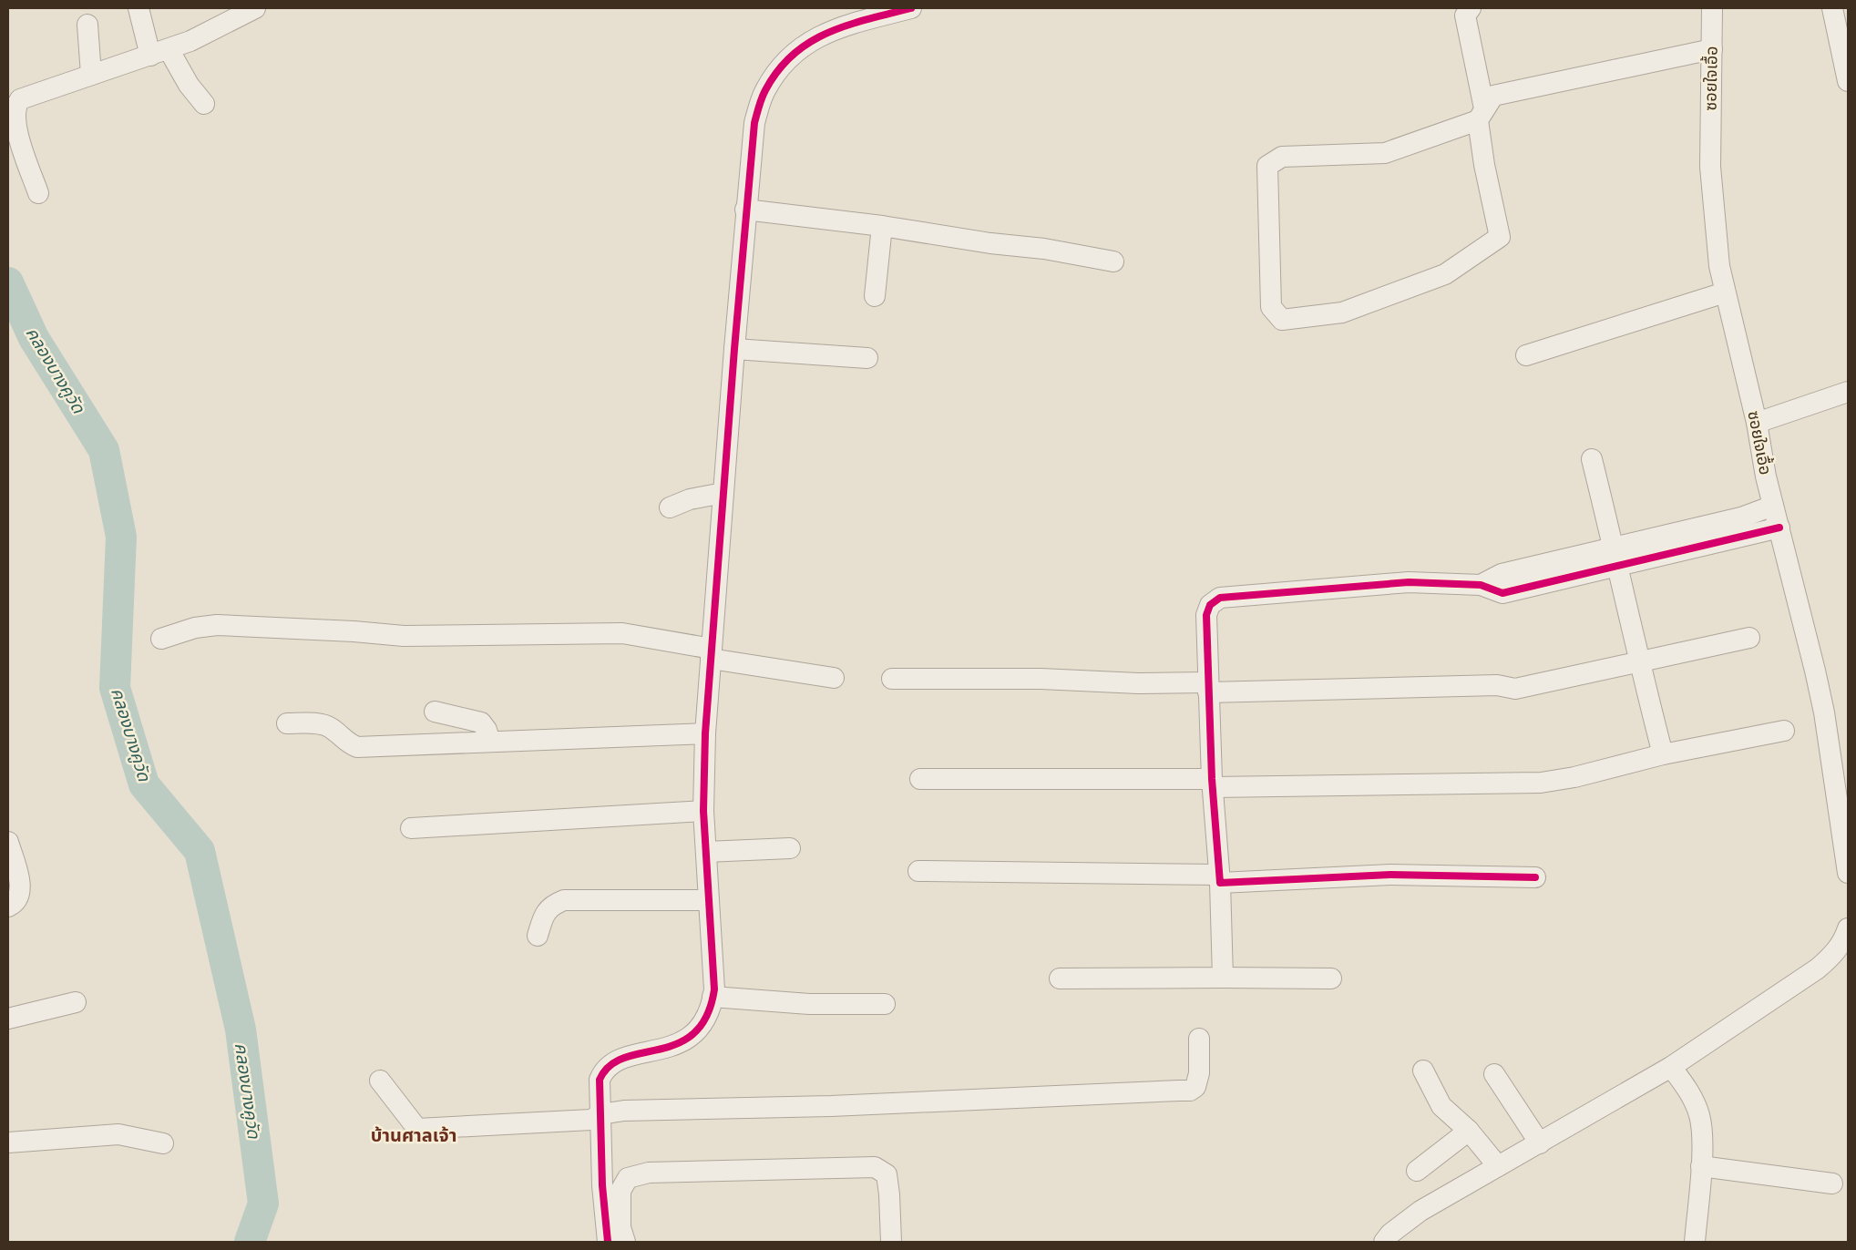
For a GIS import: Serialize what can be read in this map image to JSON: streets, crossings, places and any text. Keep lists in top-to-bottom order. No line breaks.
{"streets":{"street":["ซอยใจเอื้อ"]},"districts":["บ้านศาลเจ้า"],"water":["คลองบางคูวัด"]}
